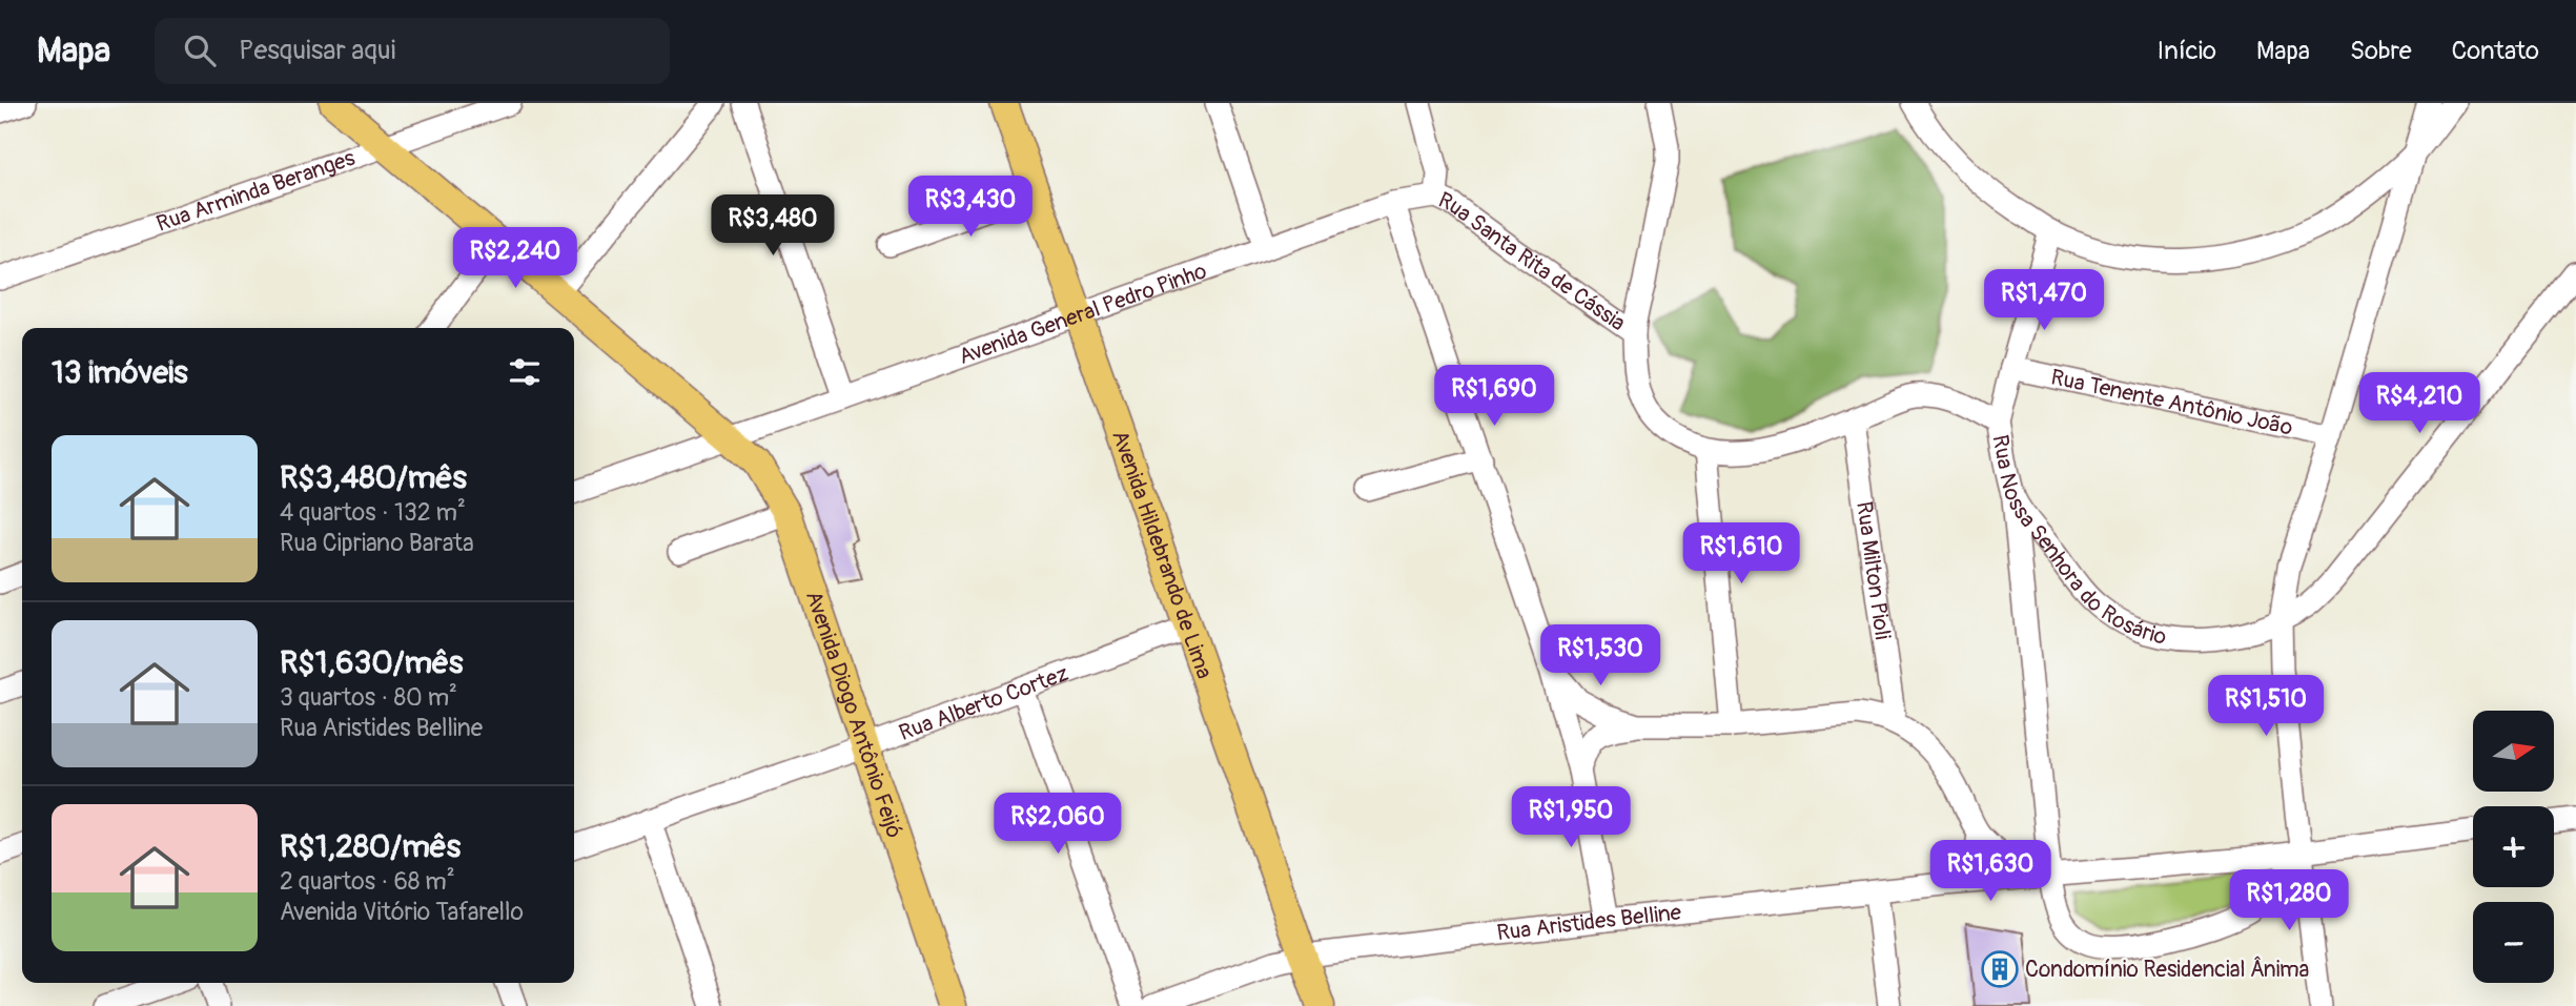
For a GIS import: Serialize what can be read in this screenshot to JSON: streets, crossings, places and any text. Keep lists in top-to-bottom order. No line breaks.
{"streets":{"main road":["Avenida Hildebrando de Lima","Avenida Diogo Antônio Feijó"],"street":["Rua Arminda Beranges","Rua Santa Rita de Cássia","Avenida General Pedro Pinho","Rua Tenente Antônio João","Rua Nossa Senhora do Rosário","Rua Milton Pioli","Rua Alberto Cortez","Rua Aristides Belline"]},"crossings":[["Rua Arminda Beranges","Avenida Diogo Antônio Feijó"],["Rua Santa Rita de Cássia","Avenida General Pedro Pinho"],["Rua Santa Rita de Cássia","Rua Nossa Senhora do Rosário"],["Avenida General Pedro Pinho","Avenida Hildebrando de Lima"],["Avenida General Pedro Pinho","Avenida Diogo Antônio Feijó"],["Rua Nossa Senhora do Rosário","Rua Milton Pioli"],["Avenida Hildebrando de Lima","Rua Alberto Cortez"],["Avenida Hildebrando de Lima","Rua Aristides Belline"],["Rua Alberto Cortez","Avenida Diogo Antônio Feijó"]],"places":{"building":["Condomínio Residencial Ânima"]},"north":"right","page":{"header":"Mapa","search":"Pesquisar aqui","nav":["Início","Mapa","Sobre","Contato"],"price":["R$3,430","R$3,480","R$2,240","R$1,470","R$1,690","R$4,210","R$1,610","R$1,530","R$1,510","R$1,950","R$2,060","R$1,630","R$1,280"],"heading":"13 imóveis","list":[{"name":"R$3,480/mês","note":"4 quartos · 132 m² · Rua Cipriano Barata"},{"name":"R$1,630/mês","note":"3 quartos · 80 m² · Rua Aristides Belline"},{"name":"R$1,280/mês","note":"2 quartos · 68 m² · Avenida Vitório Tafarello"}],"map_buttons":["+","−"]}}
